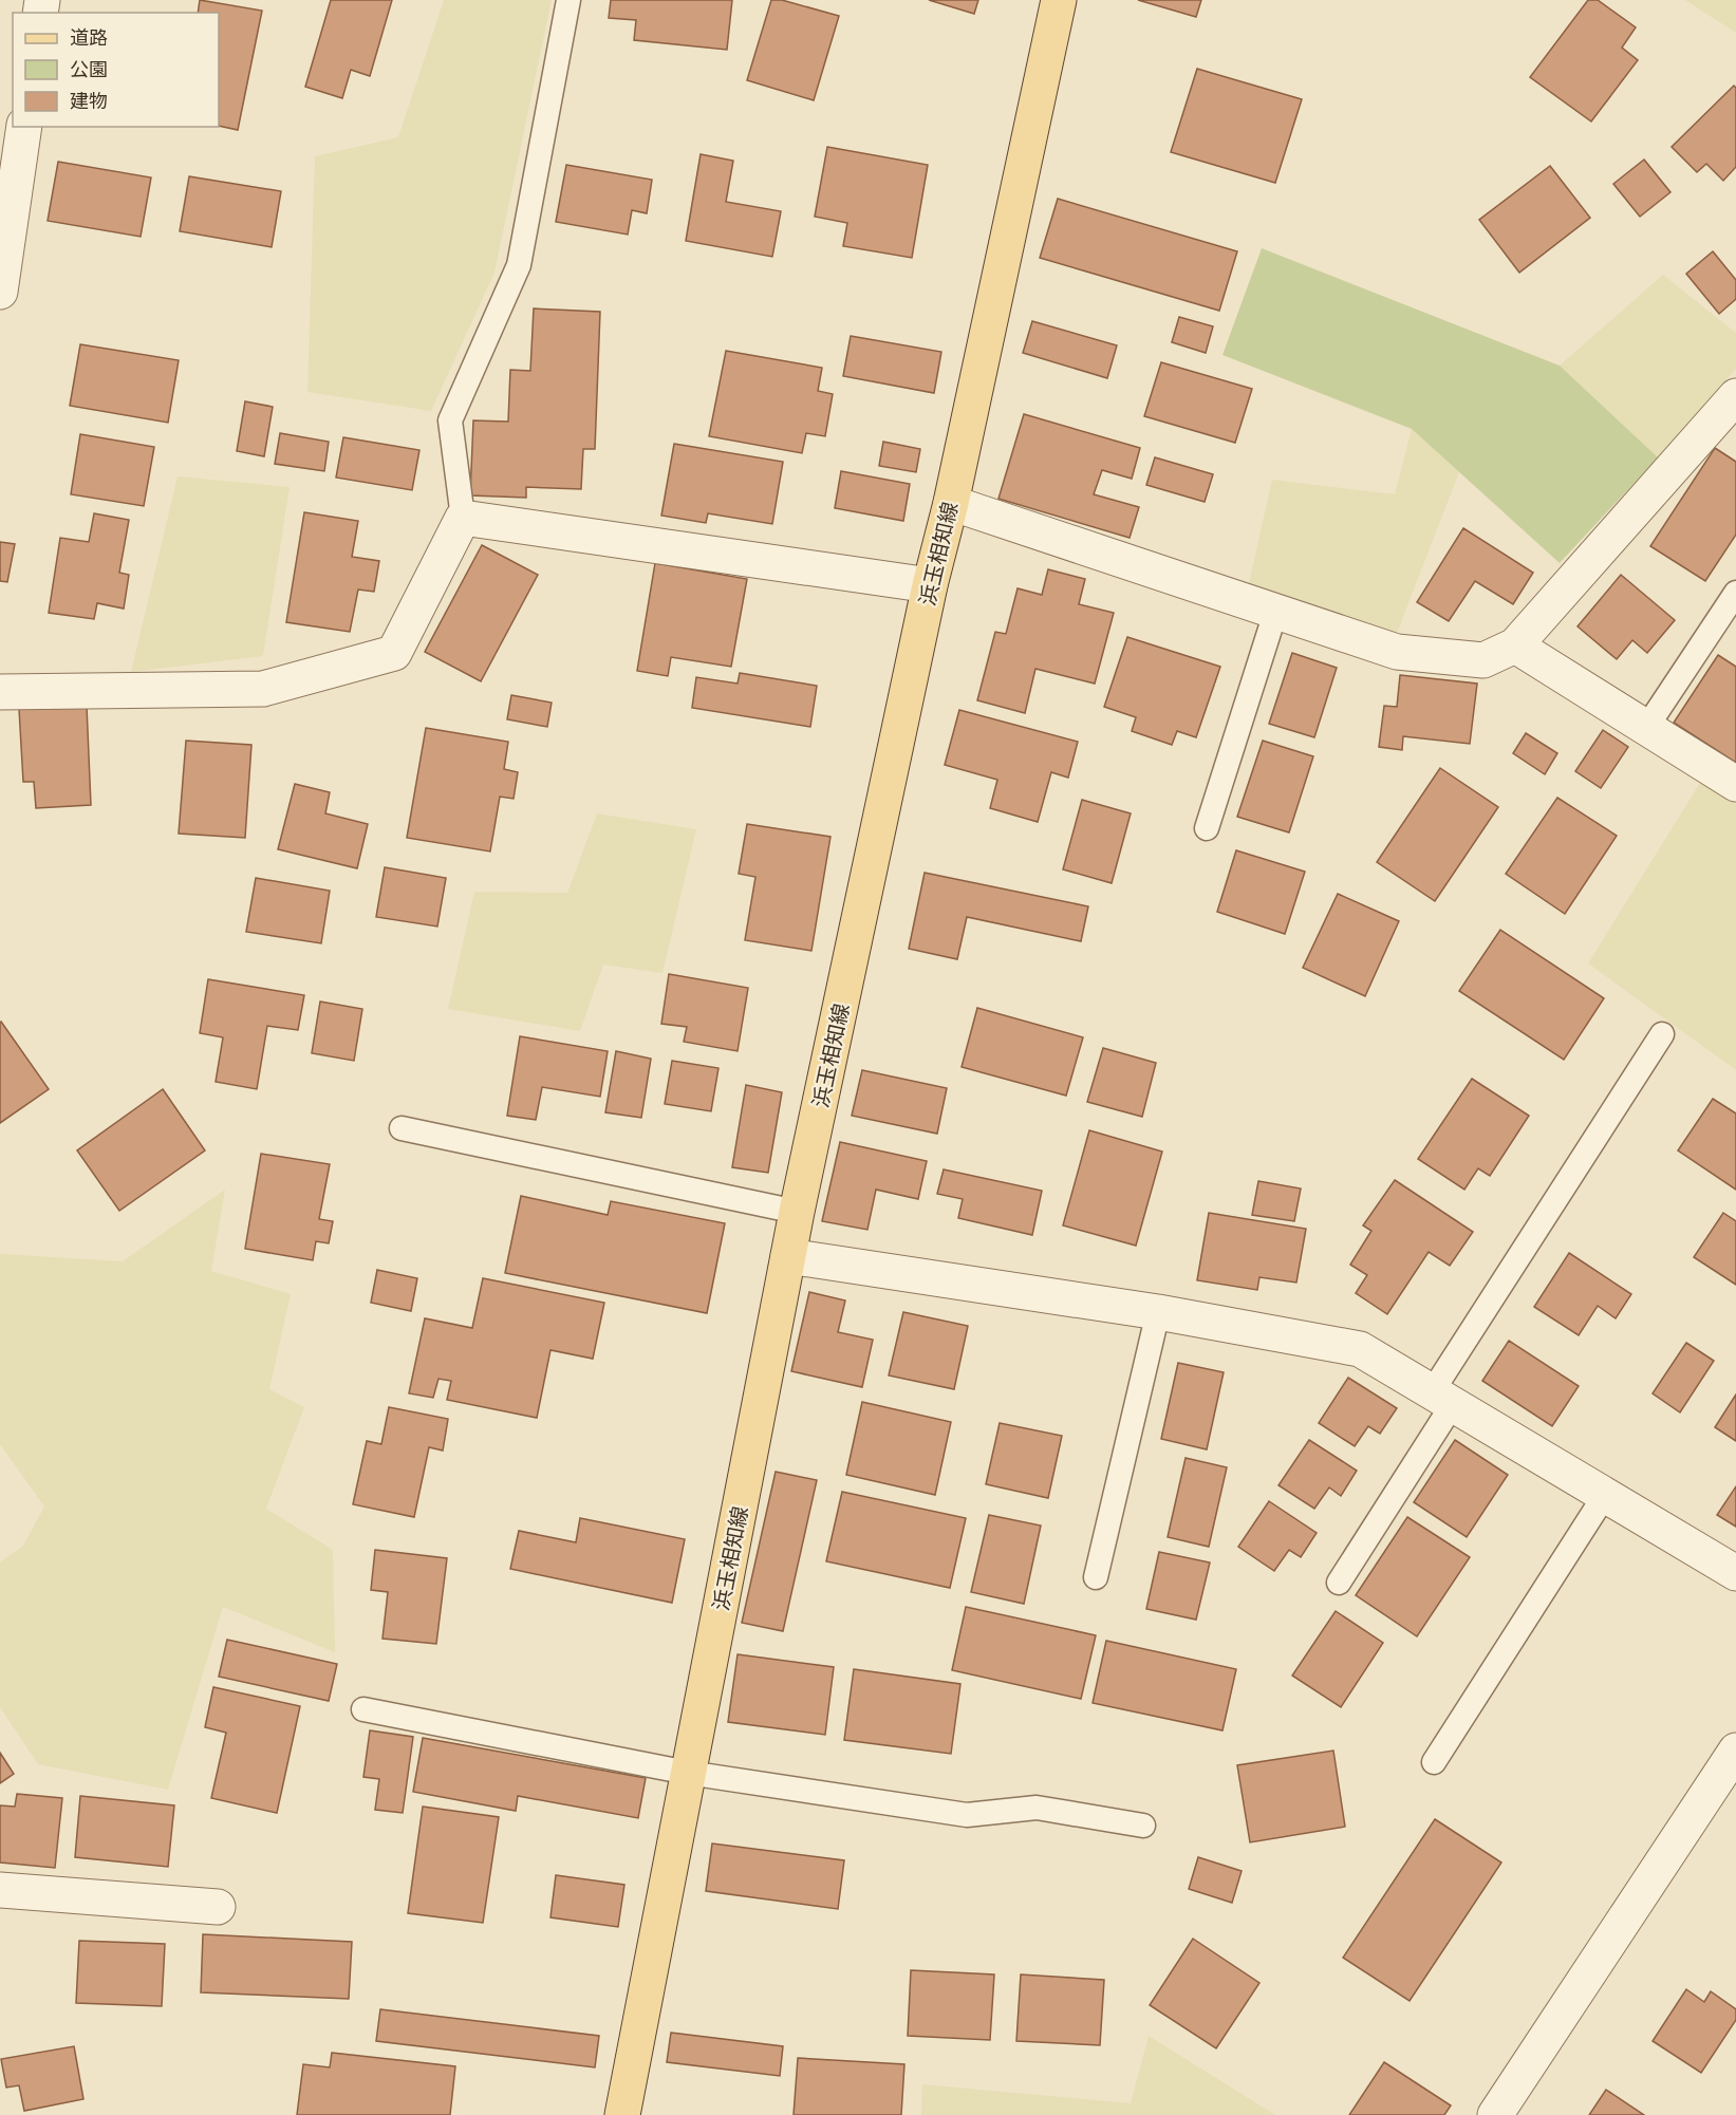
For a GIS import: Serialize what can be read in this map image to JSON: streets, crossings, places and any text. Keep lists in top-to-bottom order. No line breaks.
{"streets":{"main road":["浜玉相知線"]},"legend":["道路","公園","建物"]}
